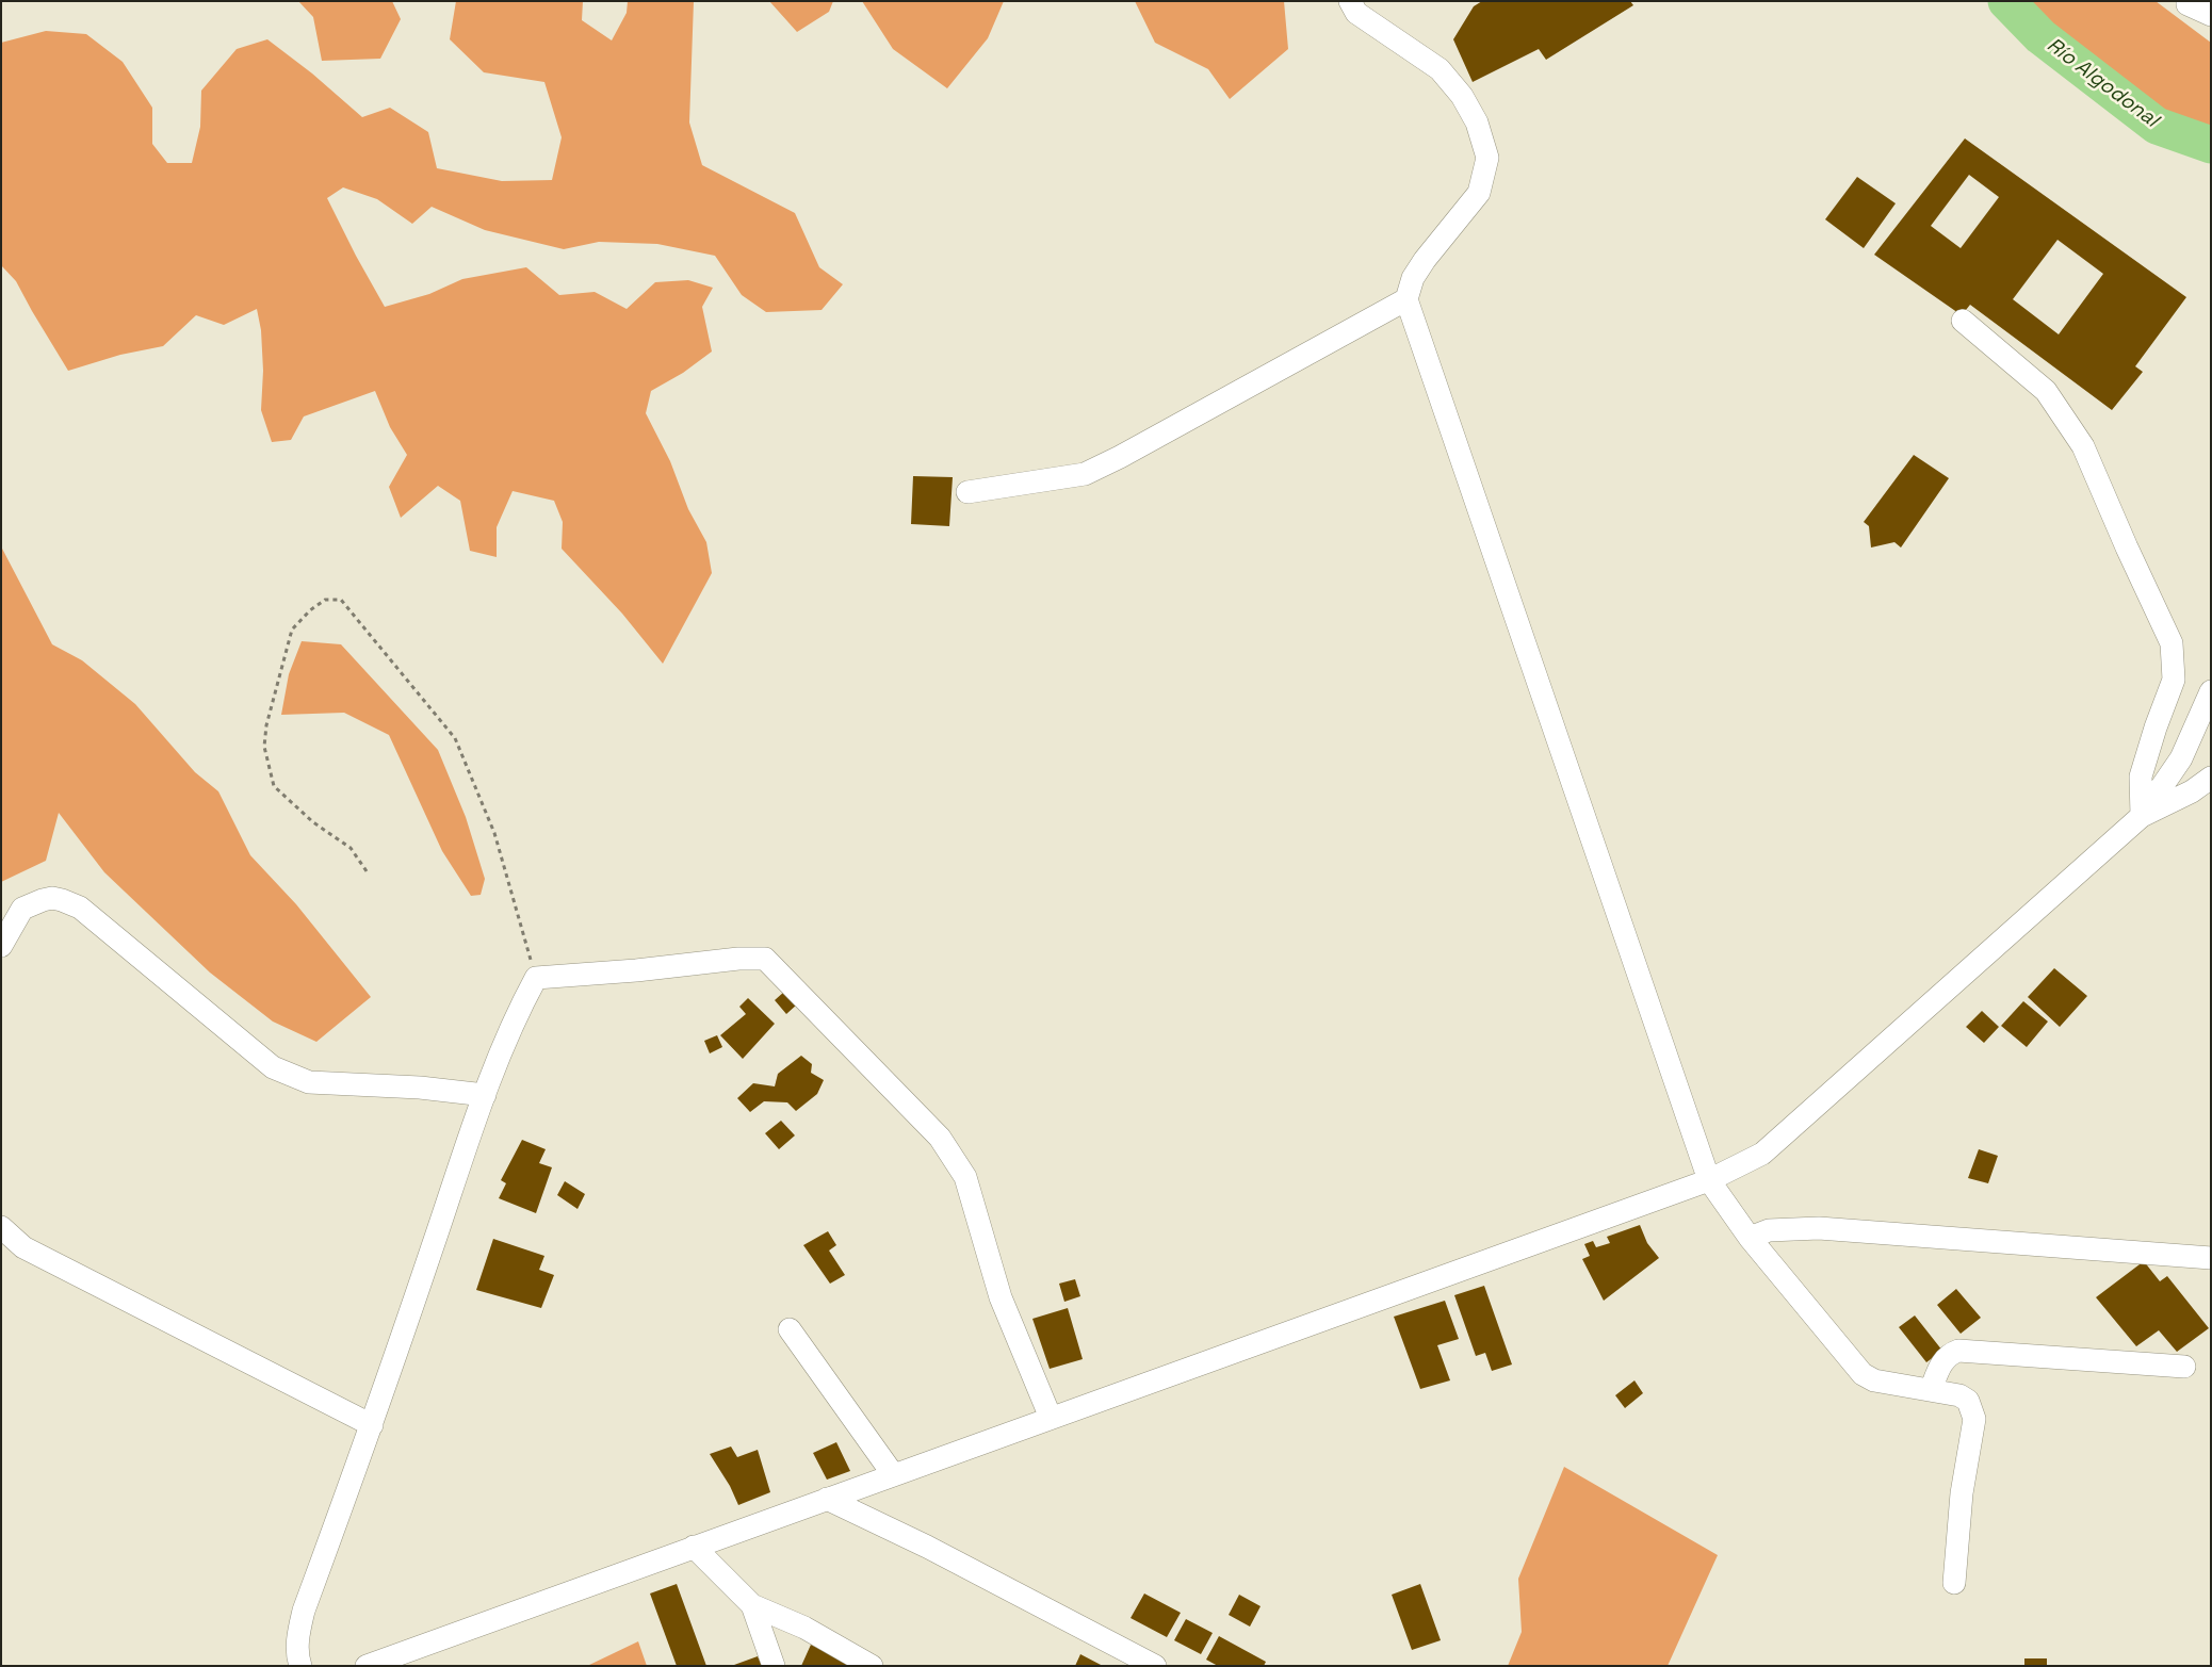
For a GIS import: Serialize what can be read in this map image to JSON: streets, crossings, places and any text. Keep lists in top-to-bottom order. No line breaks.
{"water":["Río Algodonal"]}
